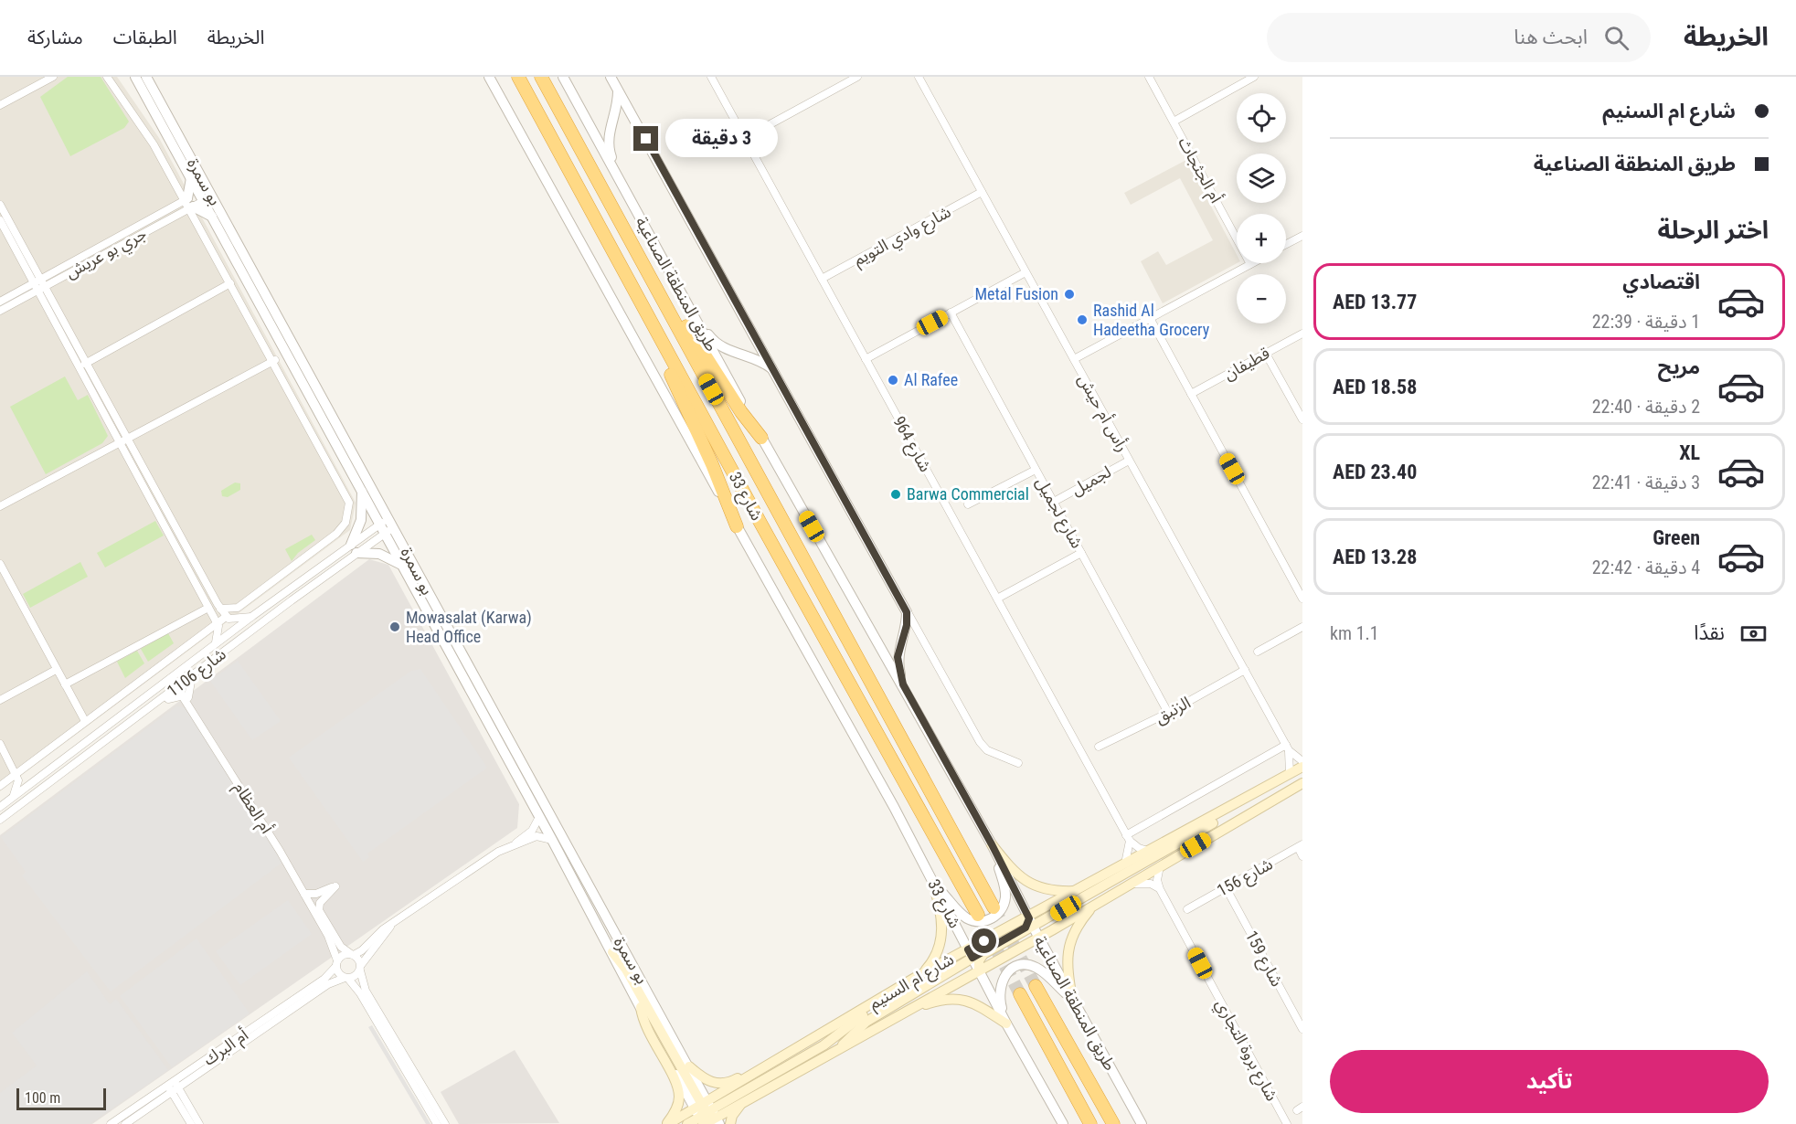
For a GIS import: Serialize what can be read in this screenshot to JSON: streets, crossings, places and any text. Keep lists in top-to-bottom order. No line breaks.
{"streets":{"highway":["طريق المنطقة الصناعية","شارع 33"],"main road":["شارع ام السنيم"],"street":["أم الجثجاث","بو سمرة","شارع وادي التويم","جري بو عريش","قطيفان","رأس أم حيش","شارع 964","لجميل","شارع لجميل","شارع 1106","الزنبق","أم العظام","شارع 156","شارع 159","أم البرك","شارع بروة التجاري"]},"crossings":[["بو سمرة","جري بو عريش"],["بو سمرة","شارع 1106"],["بو سمرة","شارع ام السنيم"],["شارع وادي التويم","رأس أم حيش"],["شارع وادي التويم","شارع 964"],["طريق المنطقة الصناعية","شارع ام السنيم"],["رأس أم حيش","لجميل"],["رأس أم حيش","الزنبق"],["رأس أم حيش","شارع ام السنيم"],["لجميل","شارع لجميل"],["شارع 33","شارع ام السنيم"],["شارع لجميل","الزنبق"],["شارع 1106","أم العظام"],["أم العظام","أم البرك"],["شارع 156","شارع 159"],["شارع ام السنيم","شارع بروة التجاري"]],"places":["Metal Fusion","Rashid Al Hadeetha Grocery","Al Rafee","Barwa Commercial","Mowasalat (Karwa) Head Office"],"scale_bar":"100 m","page":{"header":"الخريطة","search":"ابحث هنا","nav":["الخريطة","الطبقات","مشاركة"],"banner":["شارع ام السنيم","طريق المنطقة الصناعية"],"map_buttons":["+","−"],"bubble":"3 دقيقة","heading":"اختر الرحلة","list":[{"name":"اقتصادي","note":"1 دقيقة · 22:39","value":"AED 13.77"},{"name":"مريح","note":"2 دقيقة · 22:40","value":"AED 18.58"},{"name":"XL","note":"3 دقيقة · 22:41","value":"AED 23.40"},{"name":"Green","note":"4 دقيقة · 22:42","value":"AED 13.28"}],"pay":["نقدًا","1.1 km"],"buttons":"تأكيد","scale":"100 m"}}
